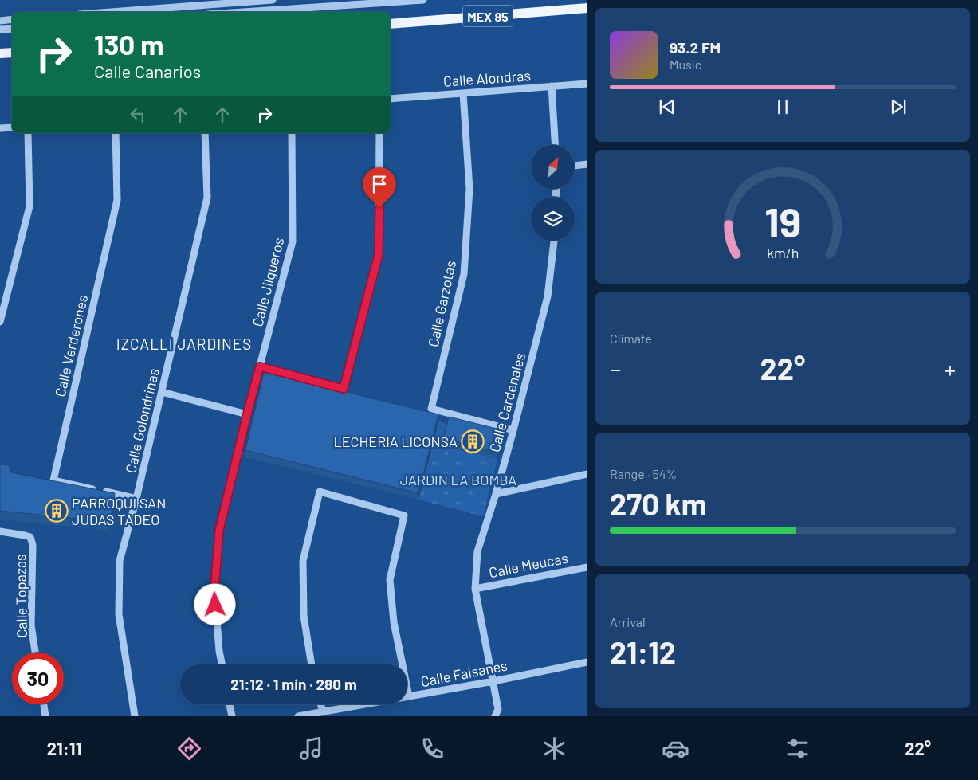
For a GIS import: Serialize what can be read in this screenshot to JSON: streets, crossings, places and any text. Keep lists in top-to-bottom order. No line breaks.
{"streets":{"main road":["MEX 85"],"street":["Calle Alondras","Calle Jilgueros","Calle Garzotas","Calle Verderones","Calle Cardenales","Calle Golondrinas","Calle Meucas","Calle Topazas","Calle Faisanes"]},"crossings":[["Calle Alondras","Calle Garzotas"],["Calle Garzotas","Calle Cardenales"],["Calle Verderones","Calle Golondrinas"],["Calle Cardenales","Calle Meucas"],["Calle Cardenales","Calle Faisanes"]],"districts":["IZCALLI JARDINES"],"parks":["JARDIN LA BOMBA"],"places":{"building":["LECHERIA LICONSA","PARROQUI SAN JUDAS TADEO"]},"north":"top right","page":{"turn":["130 m","Calle Canarios"],"song":["93.2 FM","Music"],"tile":["Climate",["Range · 54%","270 km"],["Arrival","21:12"]],"heat":["−","22°","+"],"limit":"30","trip":"21:12 · 1 min · 280 m","tabs":["21:11","22°"],"gauge":["19","km/h"]}}
